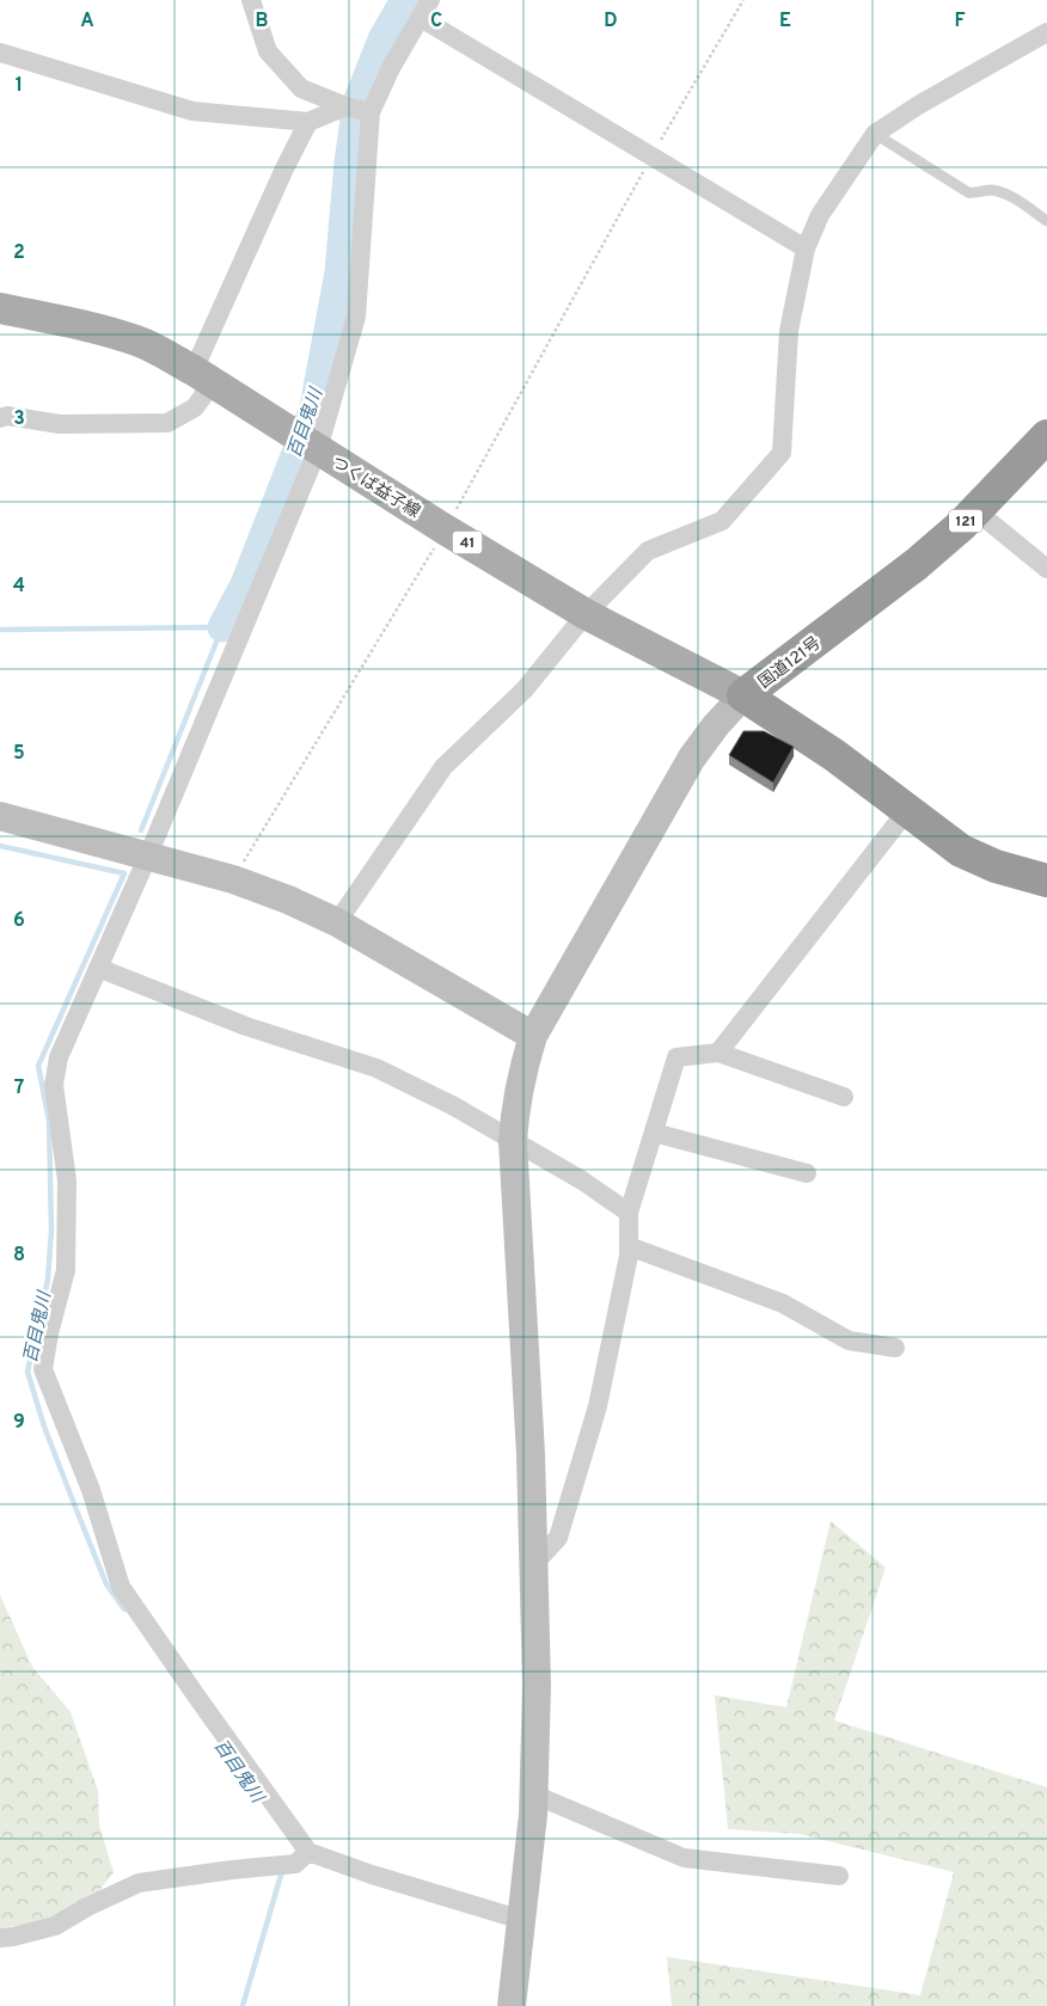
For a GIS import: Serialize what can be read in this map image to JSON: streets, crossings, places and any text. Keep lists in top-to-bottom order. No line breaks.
{"streets":{"highway":["121","国道121号"],"main road":["つくば益子線","41"]},"crossings":[["つくば益子線","国道121号"]],"water":["百目鬼川"],"grid":{"columns":["A","B","C","D","E","F"],"rows":["1","2","3","4","5","6","7","8","9"]}}
